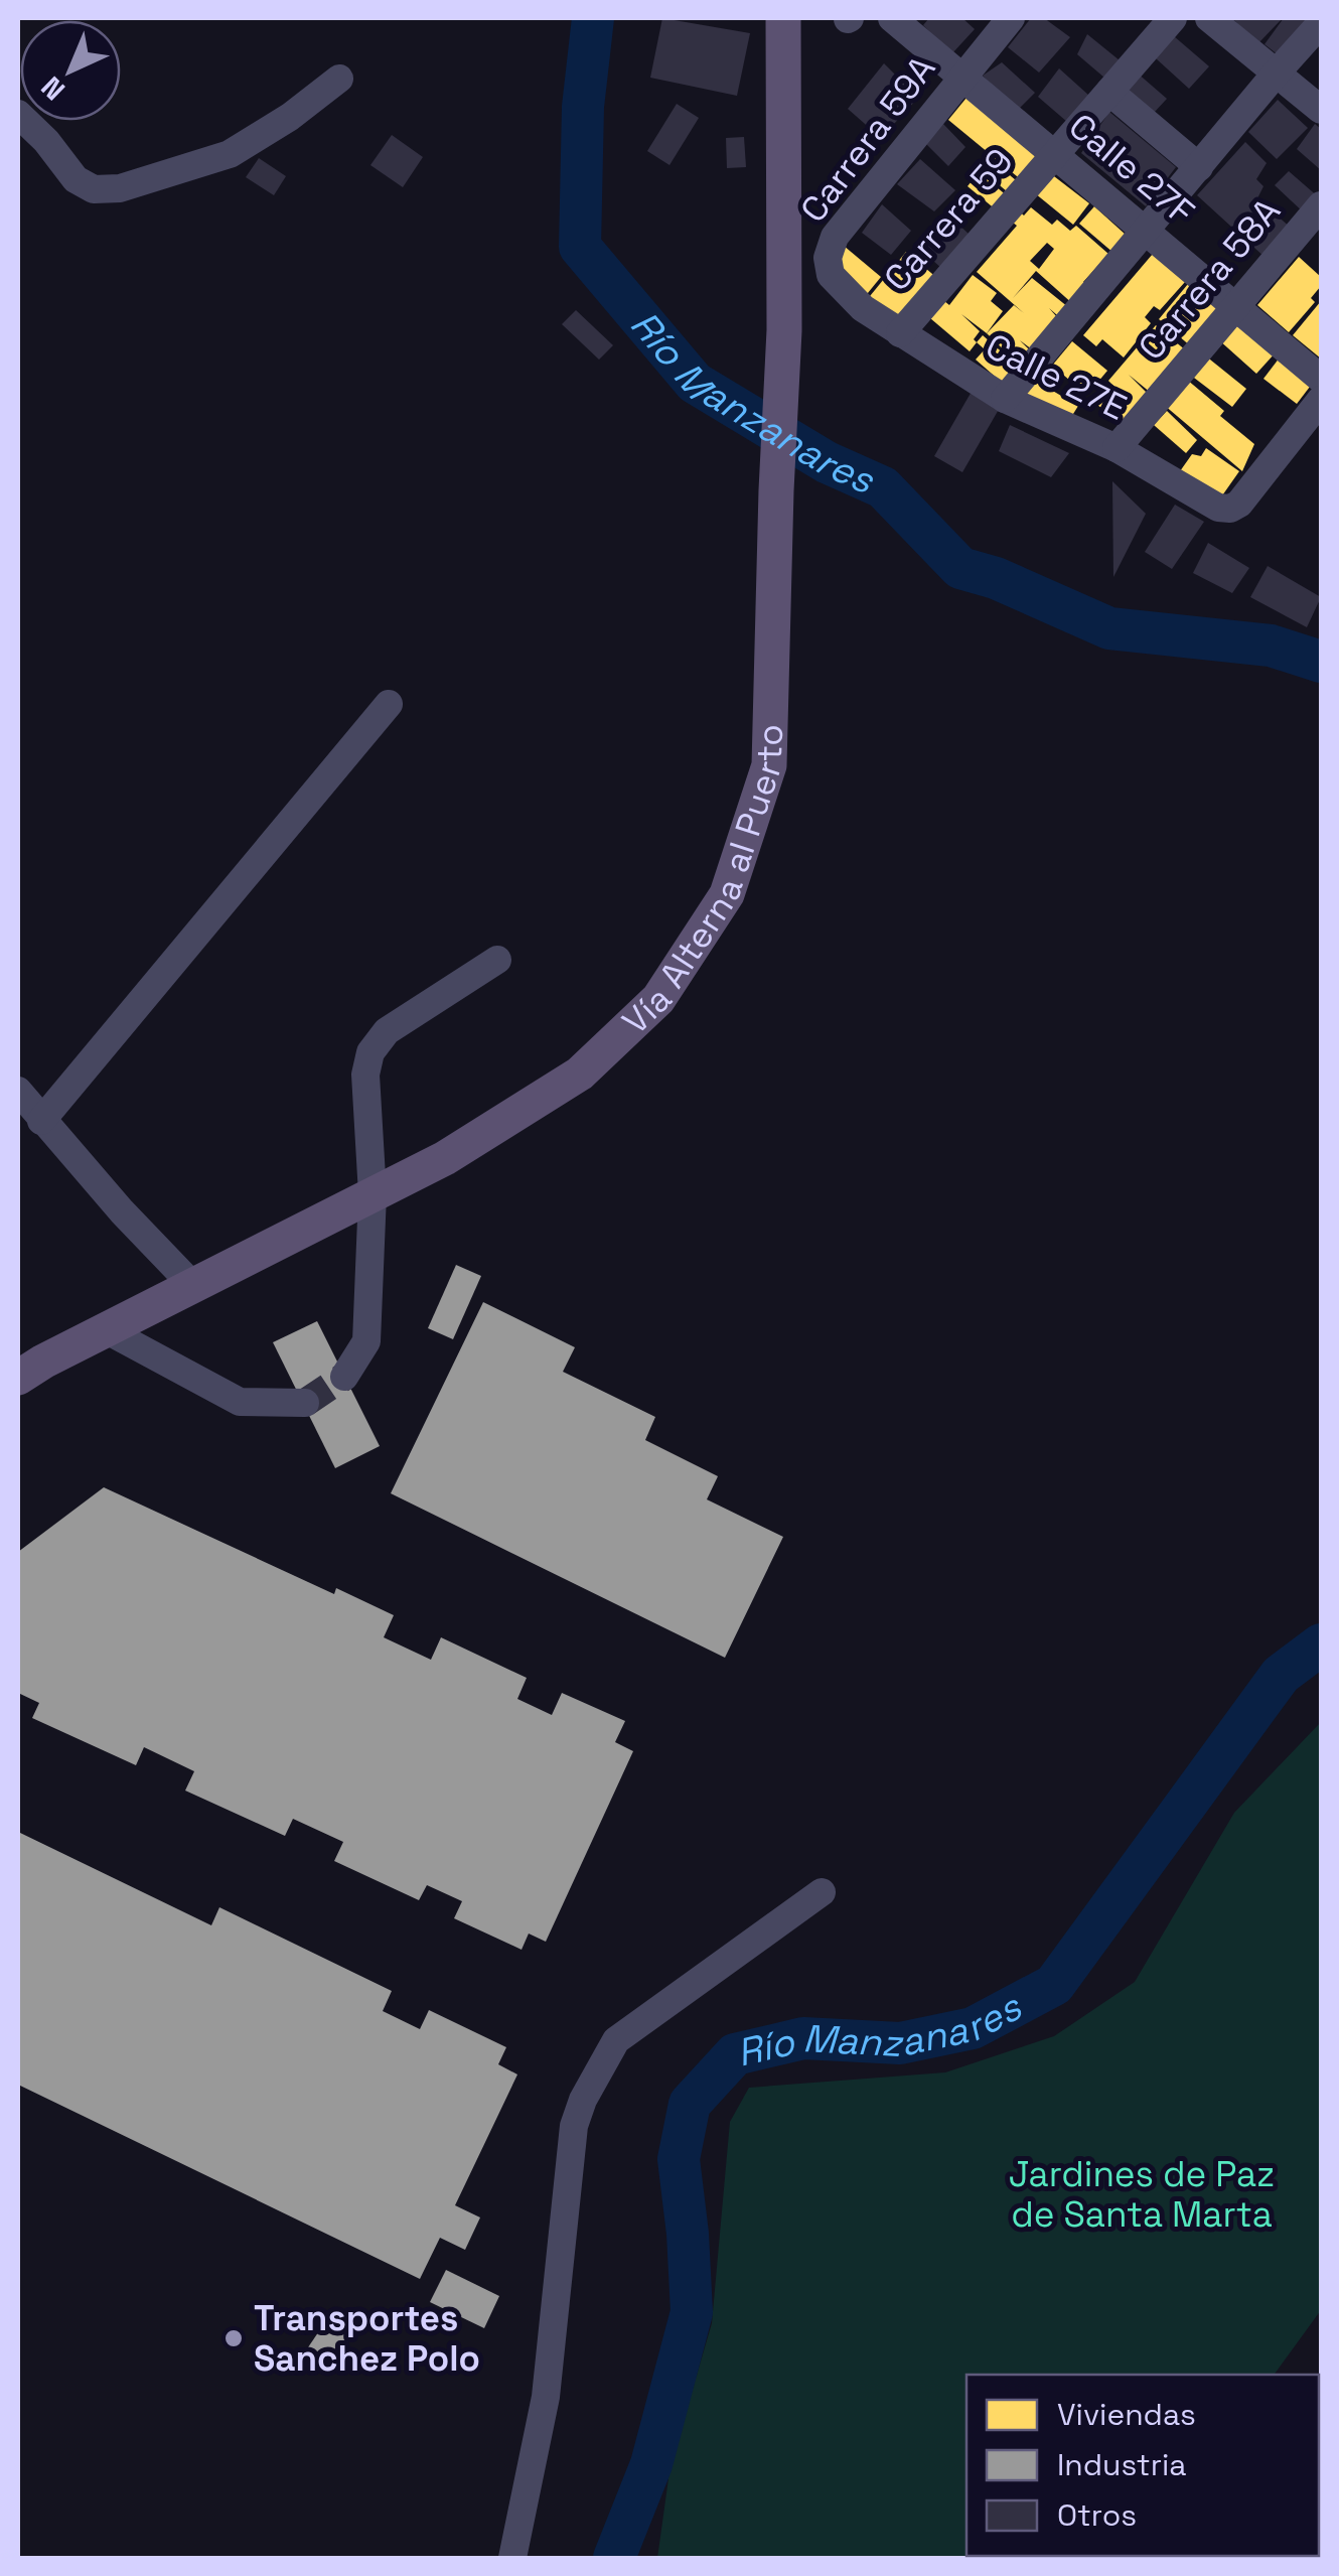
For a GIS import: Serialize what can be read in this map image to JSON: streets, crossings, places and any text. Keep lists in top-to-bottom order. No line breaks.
{"streets":{"main road":["Vía Alterna al Puerto"],"street":["Carrera 59A","Calle 27F","Carrera 59","Carrera 58A","Calle 27E"]},"crossings":[["Carrera 59A","Calle 27F"],["Carrera 59A","Calle 27E"],["Calle 27F","Carrera 59"],["Calle 27F","Carrera 58A"],["Carrera 59","Calle 27E"],["Carrera 58A","Calle 27E"]],"water":["Río Manzanares"],"parks":["Jardines de Paz de Santa Marta"],"places":["Transportes Sanchez Polo"],"legend":["Viviendas","Industria","Otros"],"north":"bottom left"}
